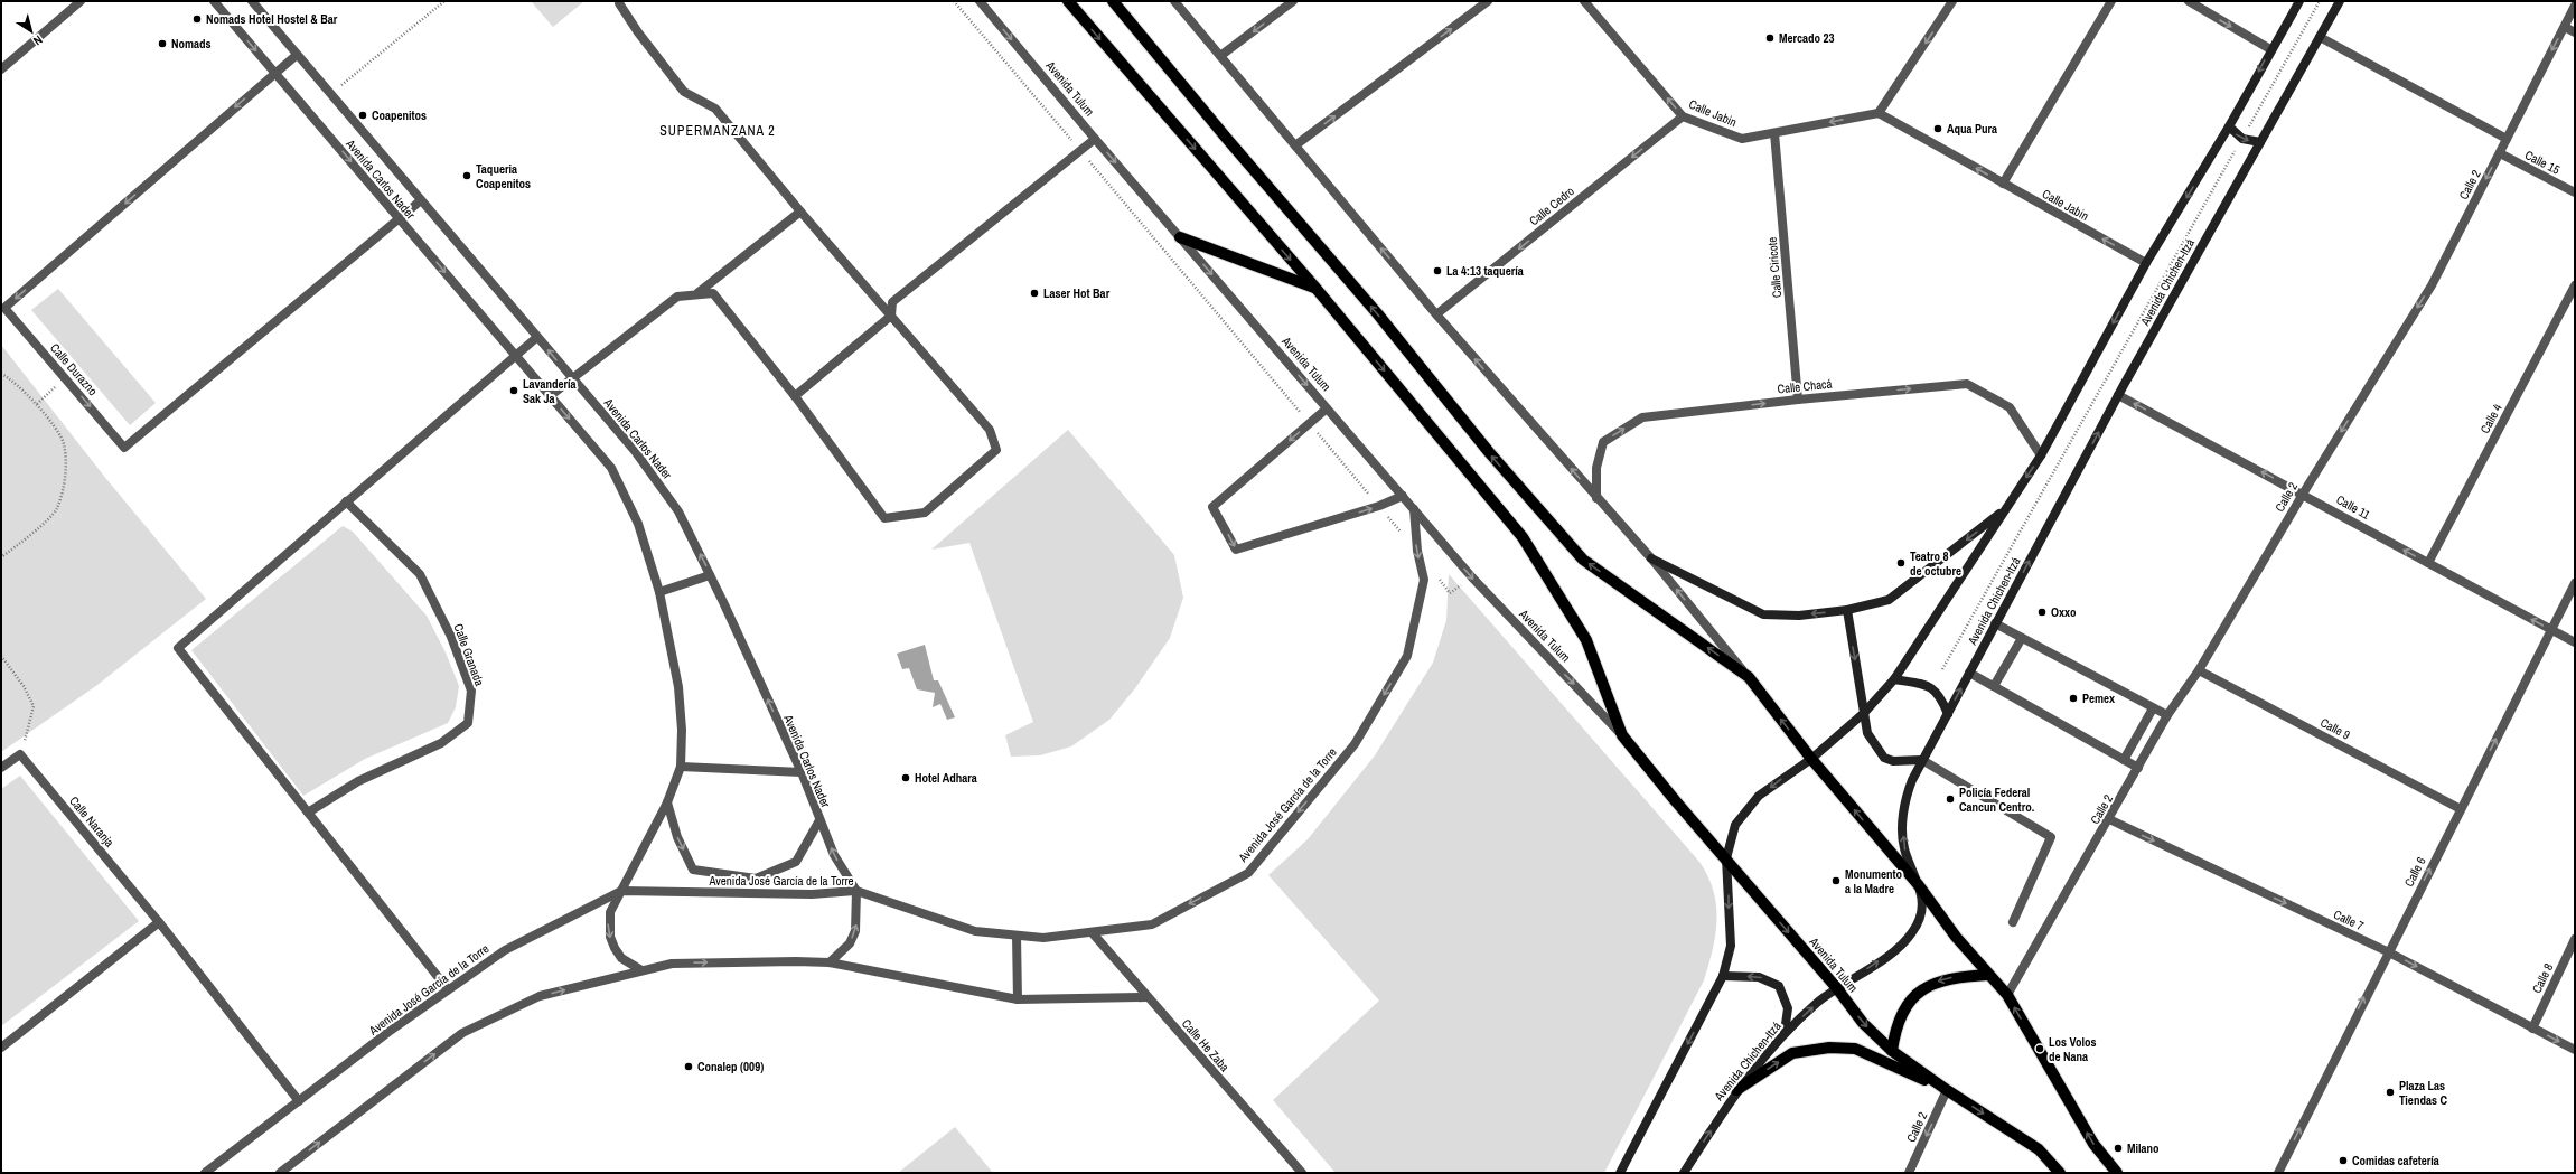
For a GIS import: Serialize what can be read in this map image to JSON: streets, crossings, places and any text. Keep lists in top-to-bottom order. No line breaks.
{"streets":{"main road":["Avenida Tulum","Avenida Chichen-Itzá"],"street":["Calle Jabin","Calle 15","Avenida Carlos Nader","Calle 2","Calle Cedro","Calle Ciricote","Calle Durazno","Calle Chacá","Calle 4","Calle 11","Calle Granada","Calle 9","Avenida José García de la Torre","Calle Naranja","Calle 6","Calle 7","Calle 8","Calle He Zaba"]},"crossings":[["Avenida Tulum","Calle 2"],["Avenida Tulum","Avenida Chichen-Itzá"],["Avenida Tulum","Avenida José García de la Torre"],["Calle Jabin","Calle Cedro"],["Calle Jabin","Calle Ciricote"],["Calle 15","Calle 2"],["Avenida Carlos Nader","Calle Durazno"],["Avenida Carlos Nader","Avenida José García de la Torre"],["Calle 2","Calle 11"],["Calle 2","Calle 9"],["Calle 2","Calle 7"],["Calle Ciricote","Calle Chacá"],["Avenida Chichen-Itzá","Calle 11"],["Calle 4","Calle 11"],["Calle 11","Calle 6"],["Calle 9","Calle 6"],["Avenida José García de la Torre","Calle Naranja"],["Avenida José García de la Torre","Calle He Zaba"],["Calle 6","Calle 7"],["Calle 7","Calle 8"]],"one_way":["Calle Jabin","Calle 2","Calle Cedro","Calle Chacá","Calle 11","Calle 6","Calle 7"],"districts":["SUPERMANZANA 2"],"places":["Nomads Hotel Hostel & Bar","Mercado 23","Nomads","Coapenitos","Aqua Pura","Taqueria Coapenitos","La 4:13 taquería","Laser Hot Bar","Lavandería Sak Ja","Teatro 8 de octubre","Oxxo","Pemex","Hotel Adhara","Policía Federal Cancun Centro.","Monumento a la Madre","Los Volos de Nana","Conalep (009)","Plaza Las Tiendas C","Milano","Comidas cafetería"],"north":"bottom right"}
